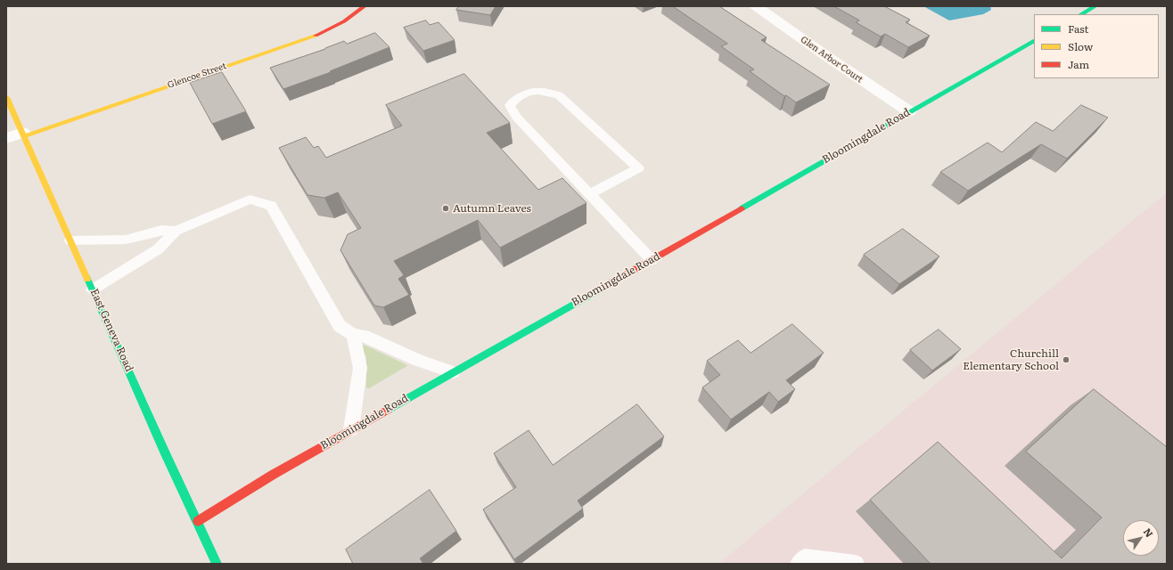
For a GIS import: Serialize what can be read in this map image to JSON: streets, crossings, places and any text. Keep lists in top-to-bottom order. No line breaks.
{"streets":{"street":["Glen Arbor Court","Glencoe Street","Bloomingdale Road","East Geneva Road"]},"crossings":[["Glen Arbor Court","Bloomingdale Road"],["Glencoe Street","East Geneva Road"],["Bloomingdale Road","East Geneva Road"]],"places":["Autumn Leaves","Churchill Elementary School"],"legend":["Fast","Slow","Jam"],"north":"top right"}
